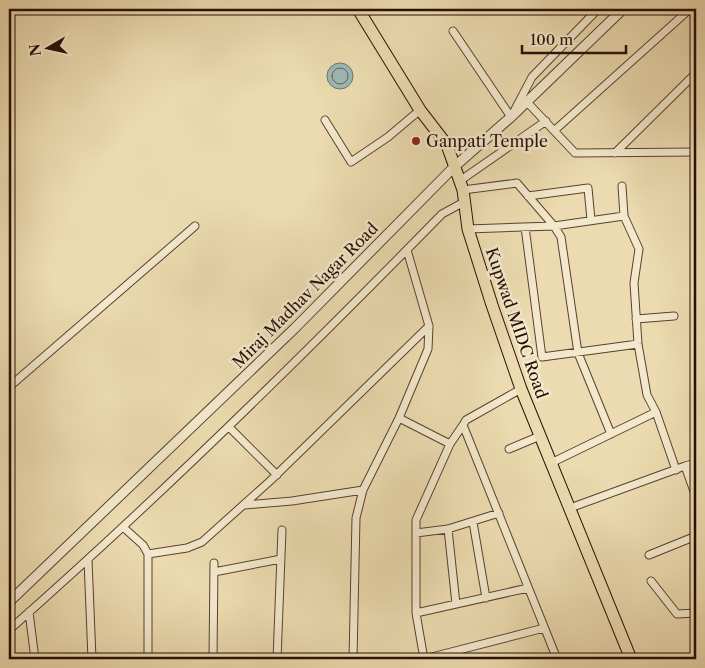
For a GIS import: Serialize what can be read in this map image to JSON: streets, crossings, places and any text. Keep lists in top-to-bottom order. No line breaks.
{"streets":{"main road":["Kupwad MIDC Road"],"street":["Miraj Madhav Nagar Road"]},"crossings":[["Miraj Madhav Nagar Road","Kupwad MIDC Road"]],"places":["Ganpati Temple"],"scale_bar":"100 m","north":"left"}
